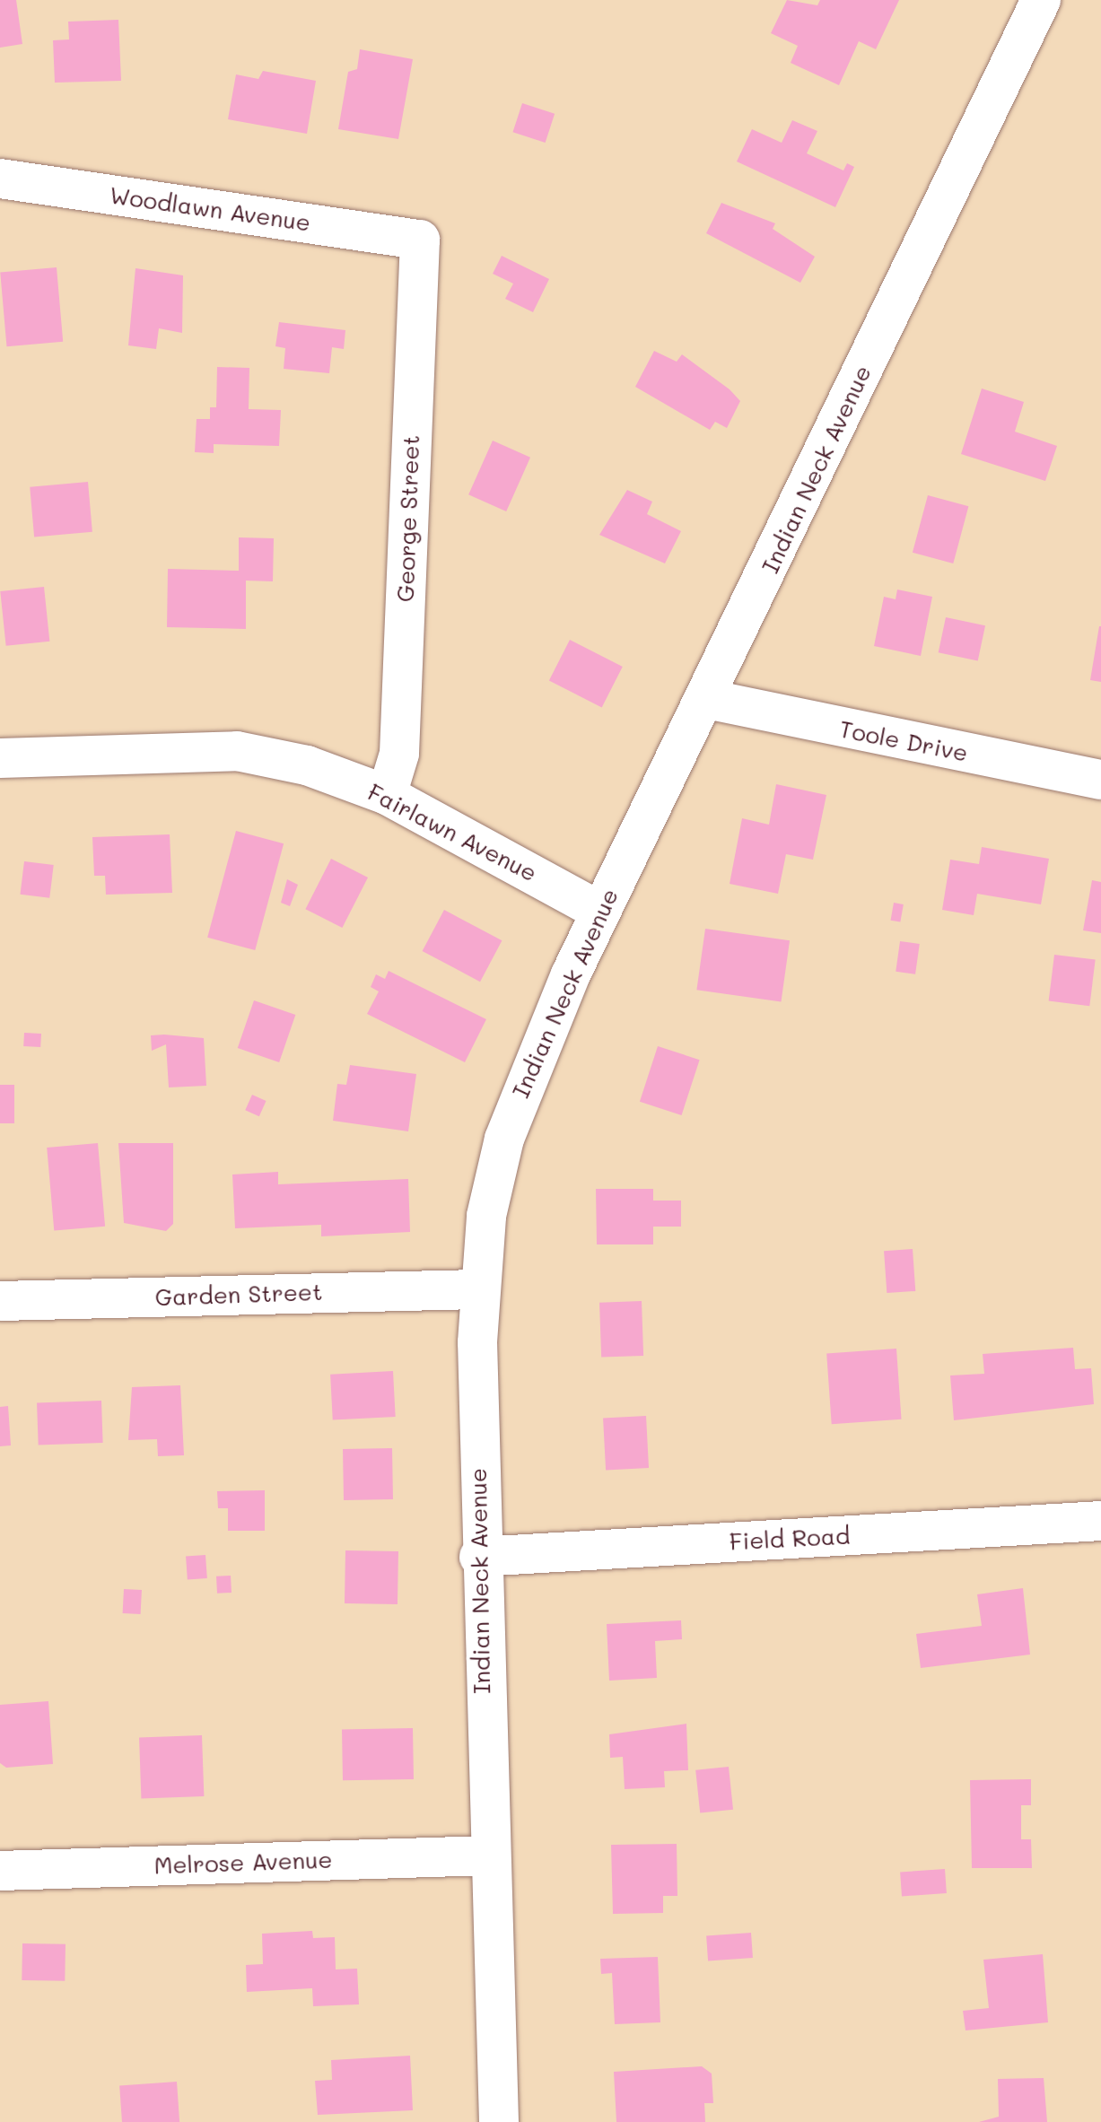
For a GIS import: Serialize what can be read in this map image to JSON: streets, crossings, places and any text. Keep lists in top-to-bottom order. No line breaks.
{"streets":{"street":["Woodlawn Avenue","Indian Neck Avenue","George Street","Toole Drive","Fairlawn Avenue","Garden Street","Field Road","Melrose Avenue"]},"crossings":[["Woodlawn Avenue","George Street"],["Indian Neck Avenue","Toole Drive"],["Indian Neck Avenue","Fairlawn Avenue"],["Indian Neck Avenue","Garden Street"],["Indian Neck Avenue","Field Road"],["Indian Neck Avenue","Melrose Avenue"],["George Street","Fairlawn Avenue"]]}
